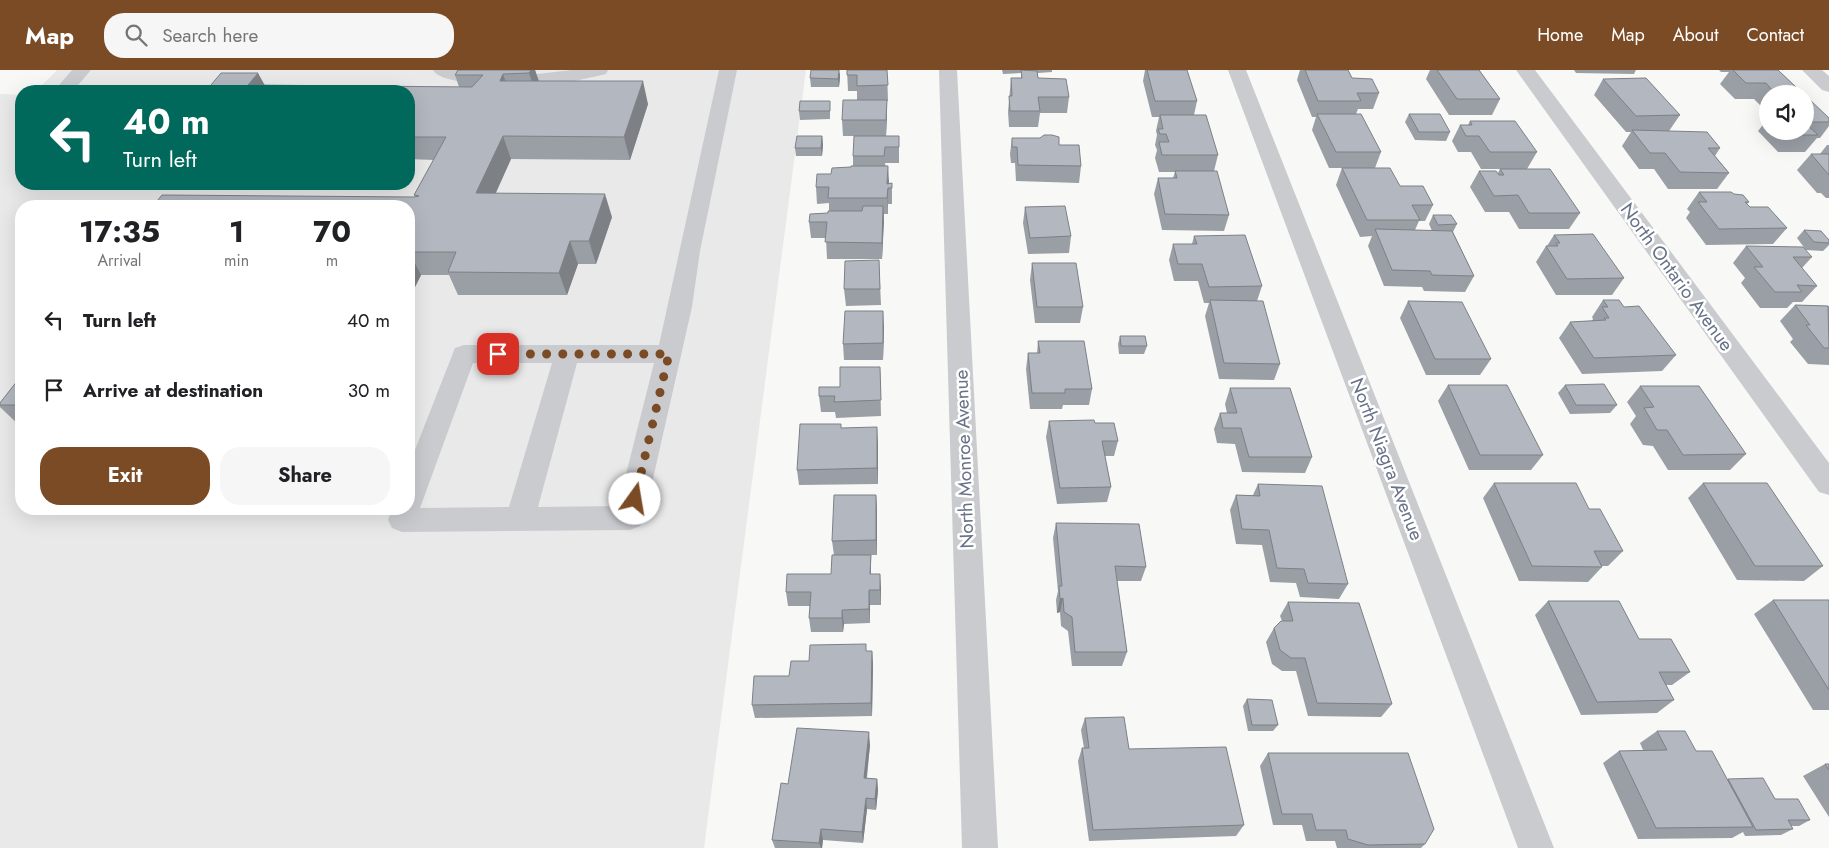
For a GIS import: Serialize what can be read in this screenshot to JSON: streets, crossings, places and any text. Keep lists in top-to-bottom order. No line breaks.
{"streets":{"street":["North Ontario Avenue","North Monroe Avenue","North Niagra Avenue"]},"page":{"header":"Map","search":"Search here","nav":["Home","Map","About","Contact"],"turn":["40 m","Turn left"],"eta":["17:35","Arrival","1","min","70","m"],"list":[{"name":"Turn left","value":"40 m"},{"name":"Arrive at destination","value":"30 m"}],"buttons":["Exit","Share"]}}
